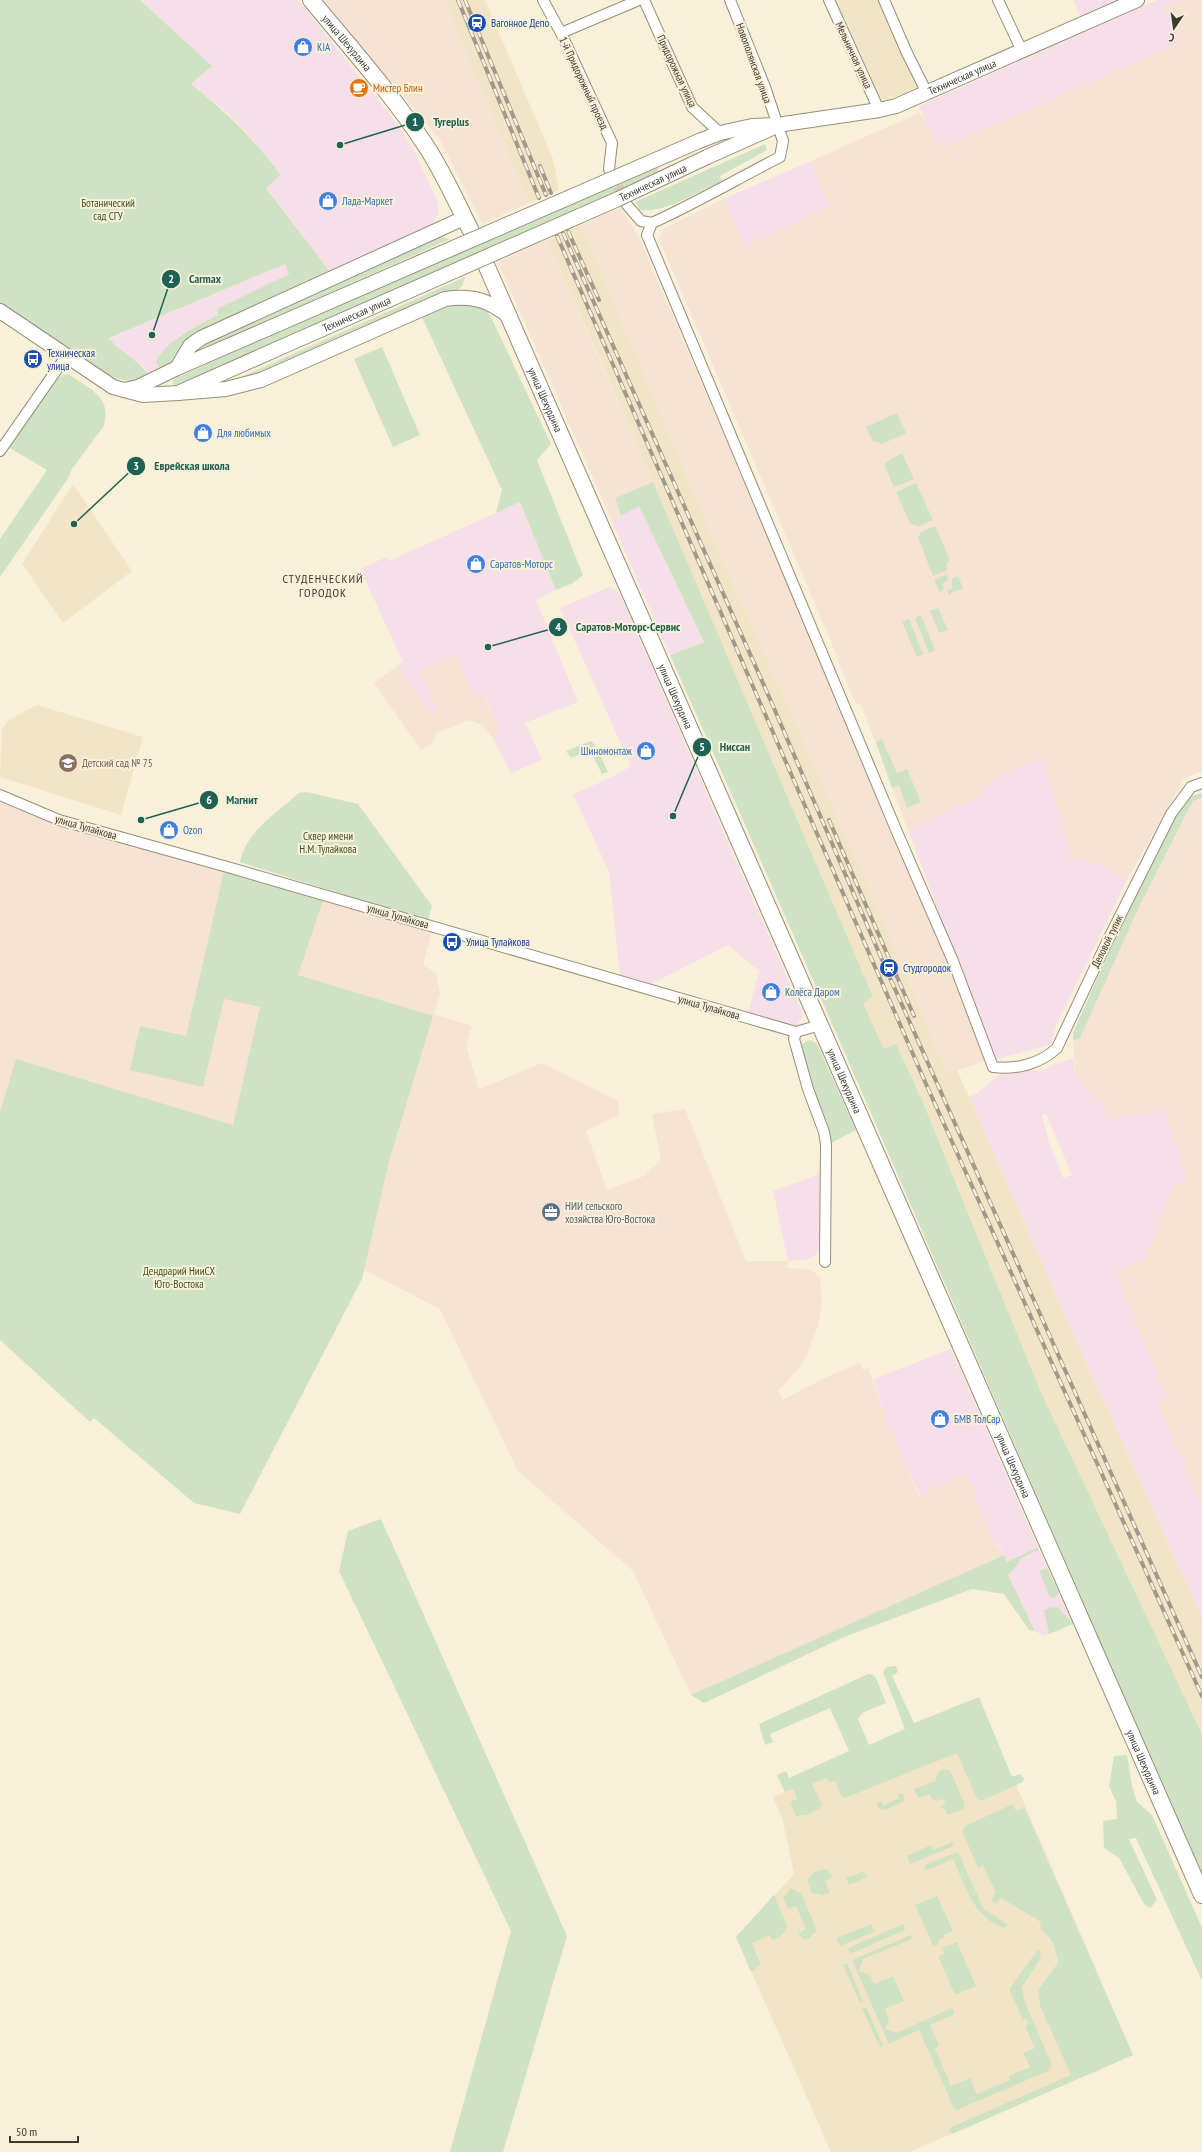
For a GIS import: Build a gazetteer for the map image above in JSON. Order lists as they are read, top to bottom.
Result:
{
  "streets": {
    "main road": ["улица Шехурдина", "Техническая улица"],
    "street": [
      "Мельничная улица",
      "Новополянская улица",
      "Придорожная улица",
      "1-й Придорожный проезд",
      "улица Тулайкова",
      "Деловой тупик"
    ]
  },
  "crossings": [
    ["Мельничная улица", "Техническая улица"],
    ["Новополянская улица", "Техническая улица"],
    ["Новополянская улица", "Деловой тупик"],
    ["Придорожная улица", "Техническая улица"]
  ],
  "districts": ["СТУДЕНЧЕСКИЙ ГОРОДОК"],
  "parks": ["Ботанический сад СГУ", "Сквер имени Н.М. Тулайкова", "Дендрарий НииСХ Юго-Востока"],
  "places": {
    "station": ["Вагонное Депо", "Студгородок"],
    "shop": [
      "KIA",
      "Лада-Маркет",
      "Для любимых",
      "Саратов-Моторс",
      "Шиномонтаж",
      "Ozon",
      "Колёса Даром",
      "БМВ ТолСар"
    ],
    "cafe": ["Мистер Блин"],
    "other": [
      "Tyreplus",
      "Carmax",
      "Еврейская школа",
      "Саратов-Моторс-Сервис",
      "Ниссан",
      "Магнит"
    ],
    "bus stop": ["Техническая улица", "Улица Тулайкова"],
    "school or university": ["Детский сад № 75"],
    "office": ["НИИ сельского хозяйства Юго-Востока"]
  },
  "scale_bar": "50 m",
  "north": "bottom"
}
